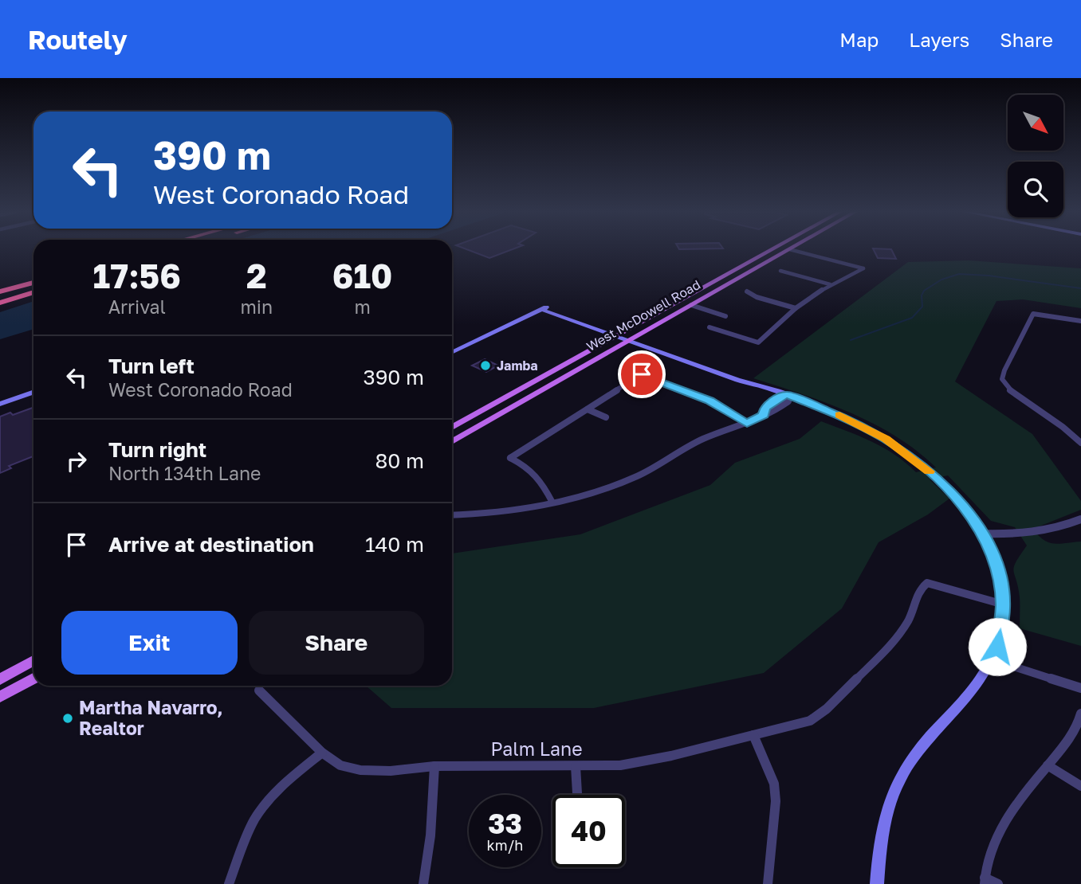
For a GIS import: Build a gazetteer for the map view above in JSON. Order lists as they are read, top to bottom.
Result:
{
  "streets": {
    "main road": ["West McDowell Road"],
    "street": ["Palm Lane"]
  },
  "places": ["Jamba", "Martha Navarro, Realtor"],
  "north": "bottom right",
  "page": {
    "header": "Routely",
    "nav": ["Map", "Layers", "Share"],
    "turn": ["390 m", "West Coronado Road"],
    "eta": [
      "17:56",
      "Arrival",
      "2",
      "min",
      "610",
      "m"
    ],
    "list": [
      {
        "name": "Turn left",
        "note": "West Coronado Road",
        "value": "390 m"
      },
      {
        "name": "Turn right",
        "note": "North 134th Lane",
        "value": "80 m"
      },
      {
        "name": "Arrive at destination",
        "value": "140 m"
      }
    ],
    "buttons": ["Exit", "Share"],
    "speed": "33 km/h",
    "limit": "40"
  }
}
